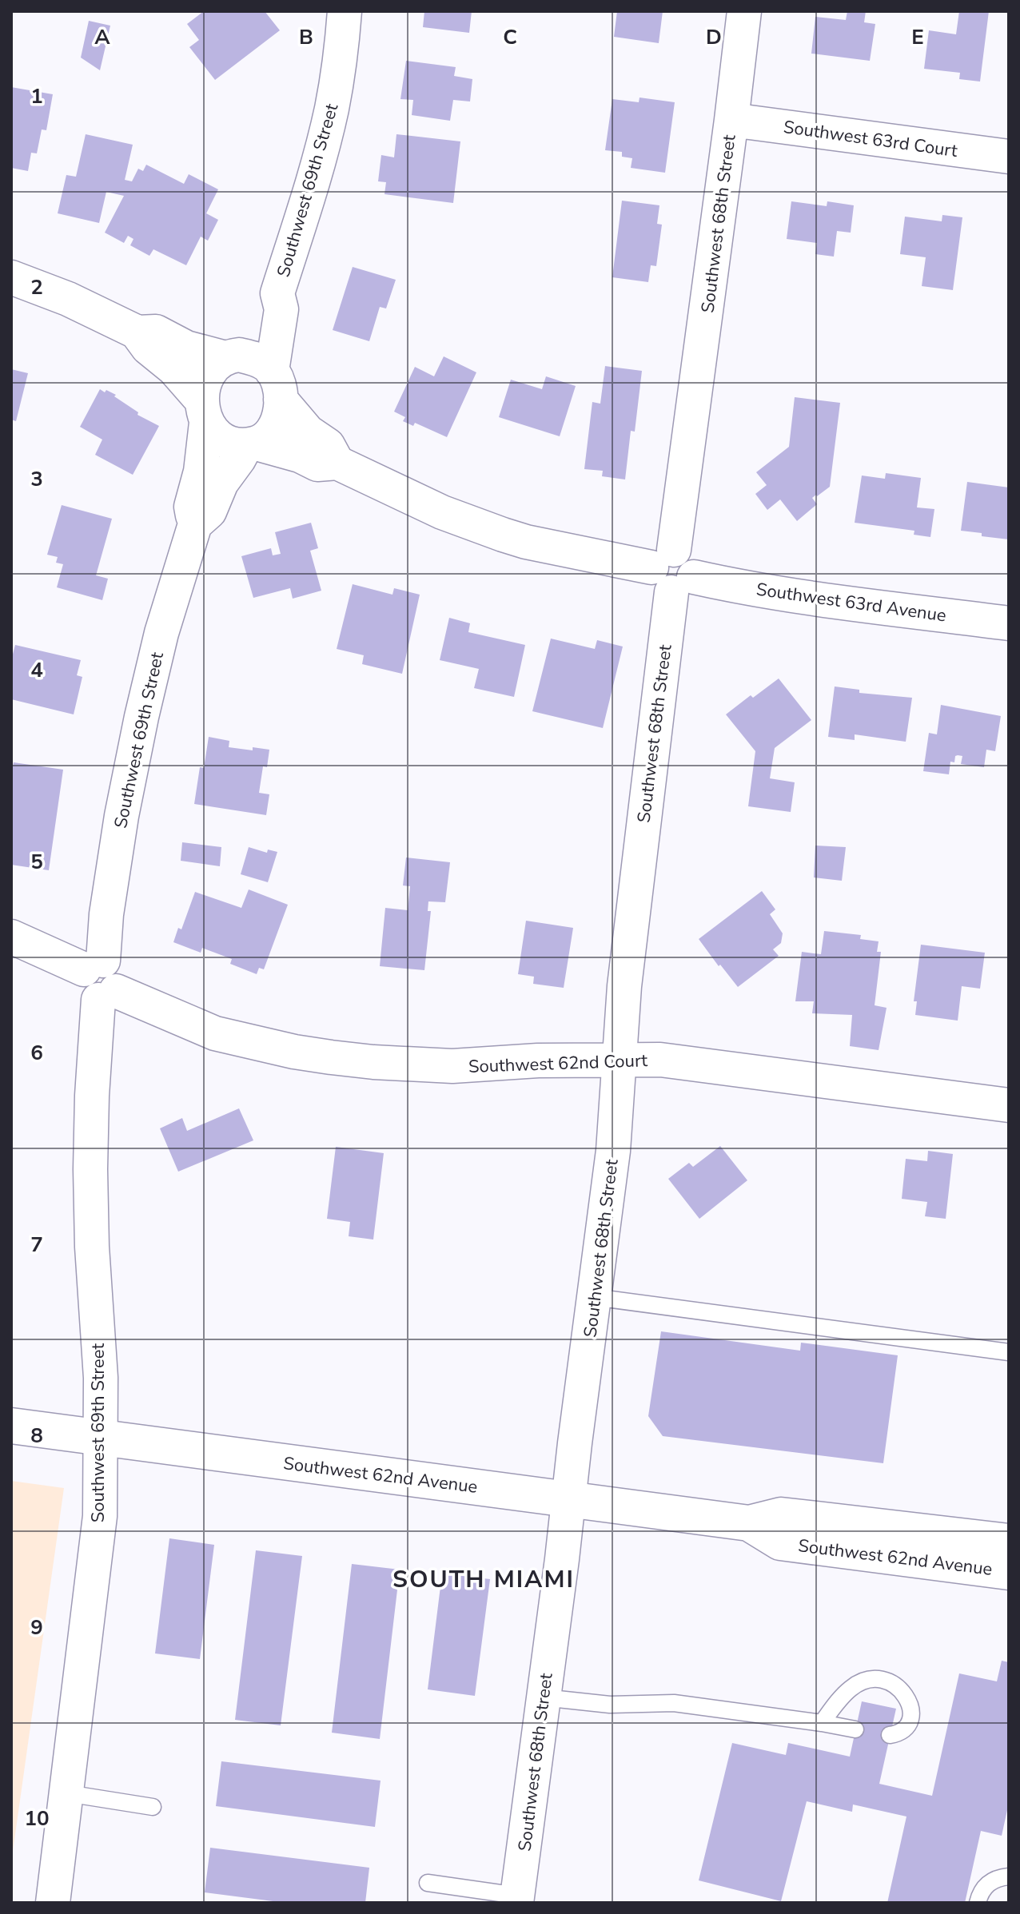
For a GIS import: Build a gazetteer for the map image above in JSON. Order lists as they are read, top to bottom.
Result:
{
  "streets": {
    "street": [
      "Southwest 63rd Court",
      "Southwest 69th Street",
      "Southwest 68th Street",
      "Southwest 63rd Avenue",
      "Southwest 62nd Court",
      "Southwest 62nd Avenue"
    ]
  },
  "crossings": [
    ["Southwest 63rd Court", "Southwest 68th Street"],
    ["Southwest 69th Street", "Southwest 63rd Avenue"],
    ["Southwest 69th Street", "Southwest 62nd Court"],
    ["Southwest 69th Street", "Southwest 62nd Avenue"],
    ["Southwest 68th Street", "Southwest 63rd Avenue"],
    ["Southwest 68th Street", "Southwest 62nd Court"],
    ["Southwest 68th Street", "Southwest 62nd Avenue"]
  ],
  "districts": ["SOUTH MIAMI"],
  "grid": {
    "columns": [
      "A",
      "B",
      "C",
      "D",
      "E"
    ],
    "rows": [
      "1",
      "2",
      "3",
      "4",
      "5",
      "6",
      "7",
      "8",
      "9",
      "10"
    ]
  }
}
